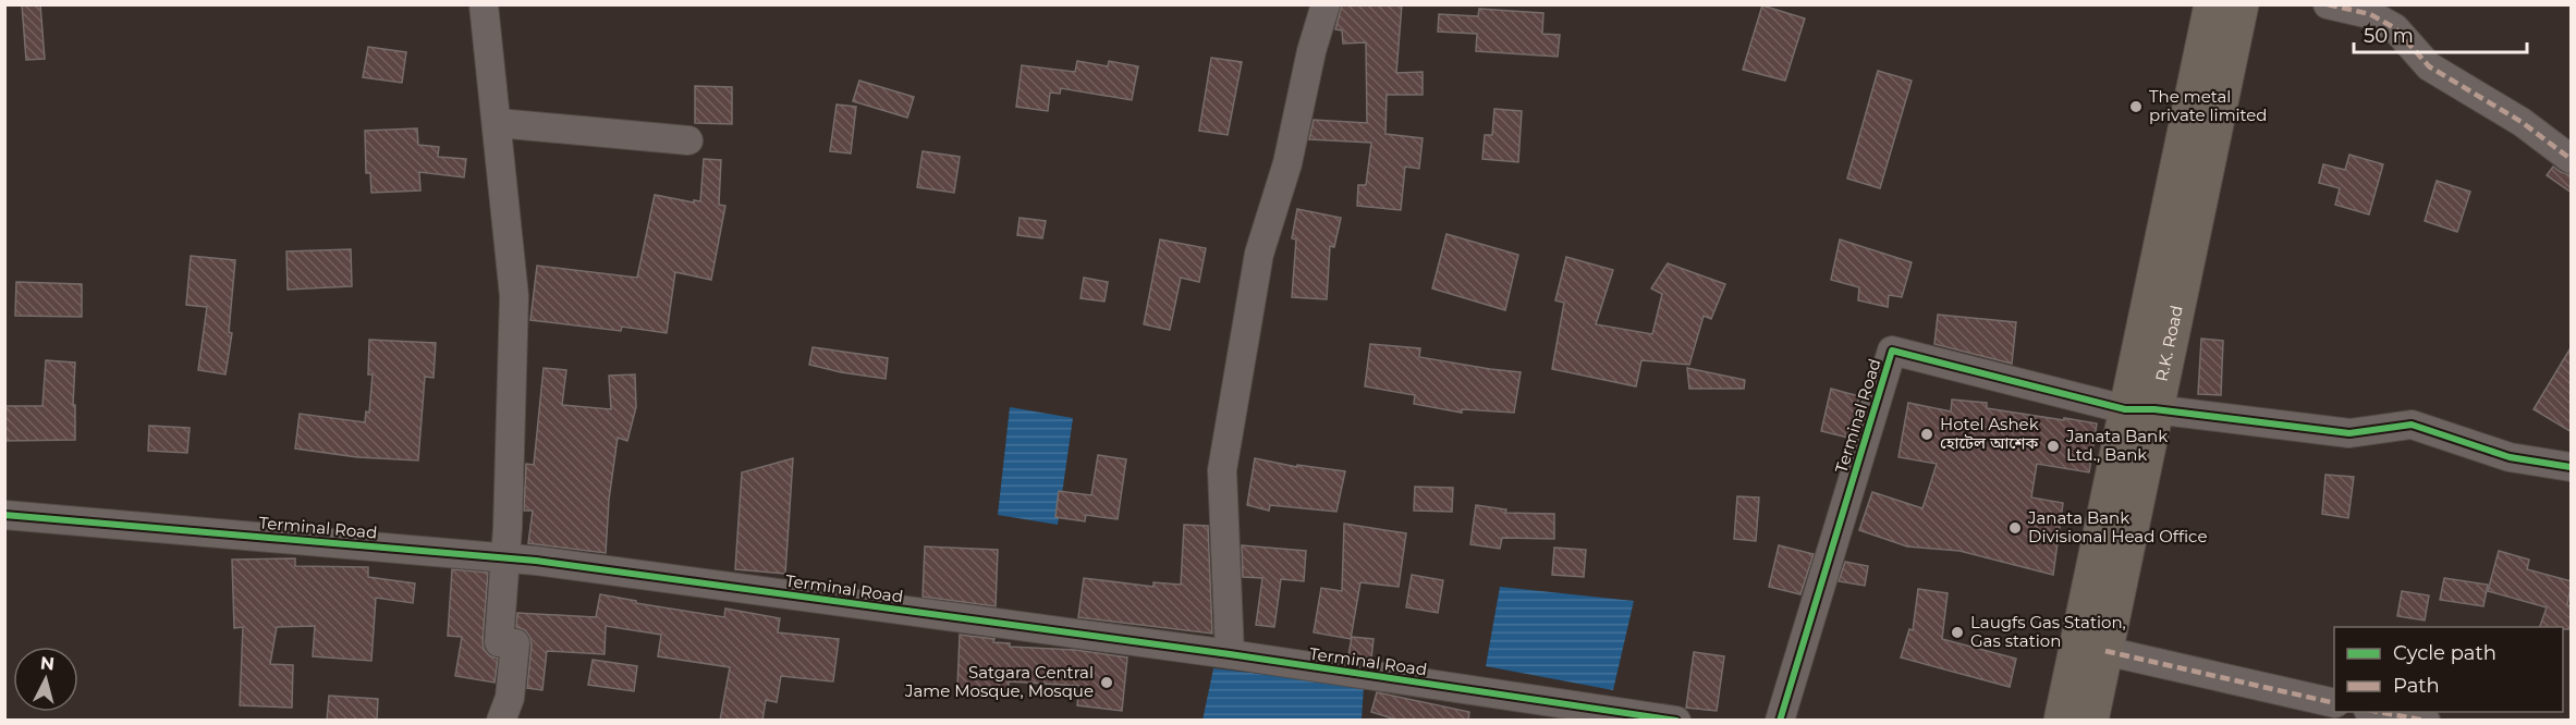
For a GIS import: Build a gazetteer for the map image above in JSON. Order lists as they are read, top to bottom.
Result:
{
  "streets": {
    "highway": ["R.K. Road"],
    "street": ["Terminal Road"]
  },
  "crossings": [
    ["R.K. Road", "Terminal Road"]
  ],
  "places": [
    "The metal private limited",
    "Hotel Ashek হোটেল আশেক",
    "Janata Bank Ltd., Bank",
    "Janata Bank Divisional Head Office",
    "Laugfs Gas Station, Gas station",
    "Satgara Central Jame Mosque, Mosque"
  ],
  "legend": ["Cycle path", "Path"],
  "scale_bar": "50 m",
  "north": "top"
}
